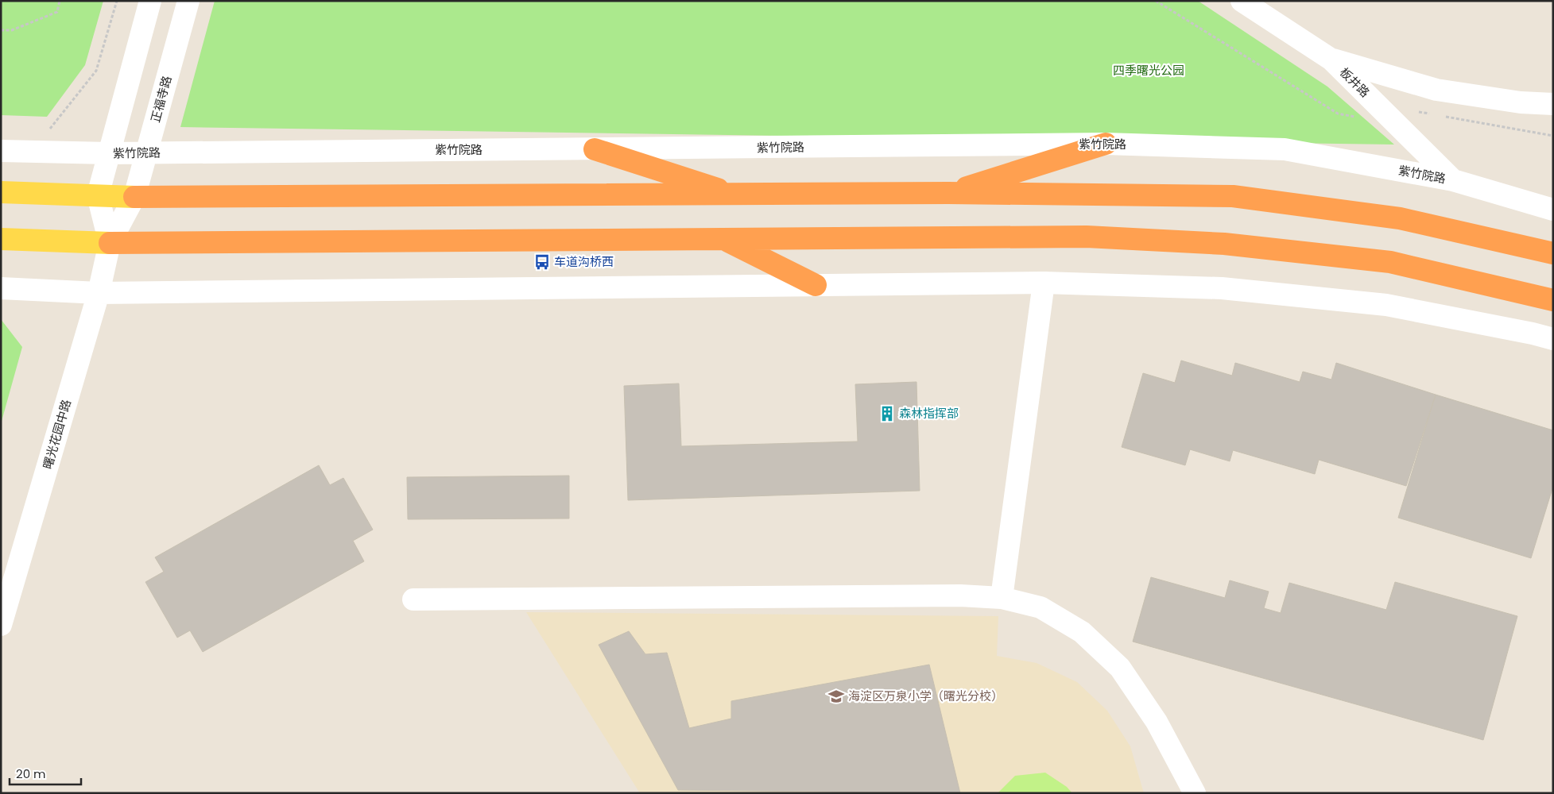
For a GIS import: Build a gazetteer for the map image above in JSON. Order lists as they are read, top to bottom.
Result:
{
  "streets": {
    "street": [
      "板井路",
      "正福寺路",
      "紫竹院路",
      "曙光花园中路"
    ]
  },
  "crossings": [
    ["板井路", "紫竹院路"],
    ["正福寺路", "紫竹院路"],
    ["正福寺路", "曙光花园中路"]
  ],
  "parks": ["四季曙光公园"],
  "places": {
    "bus stop": ["车道沟桥西"],
    "building": ["森林指挥部"],
    "school or university": ["海淀区万泉小学（曙光分校）"]
  },
  "scale_bar": "20 m"
}
